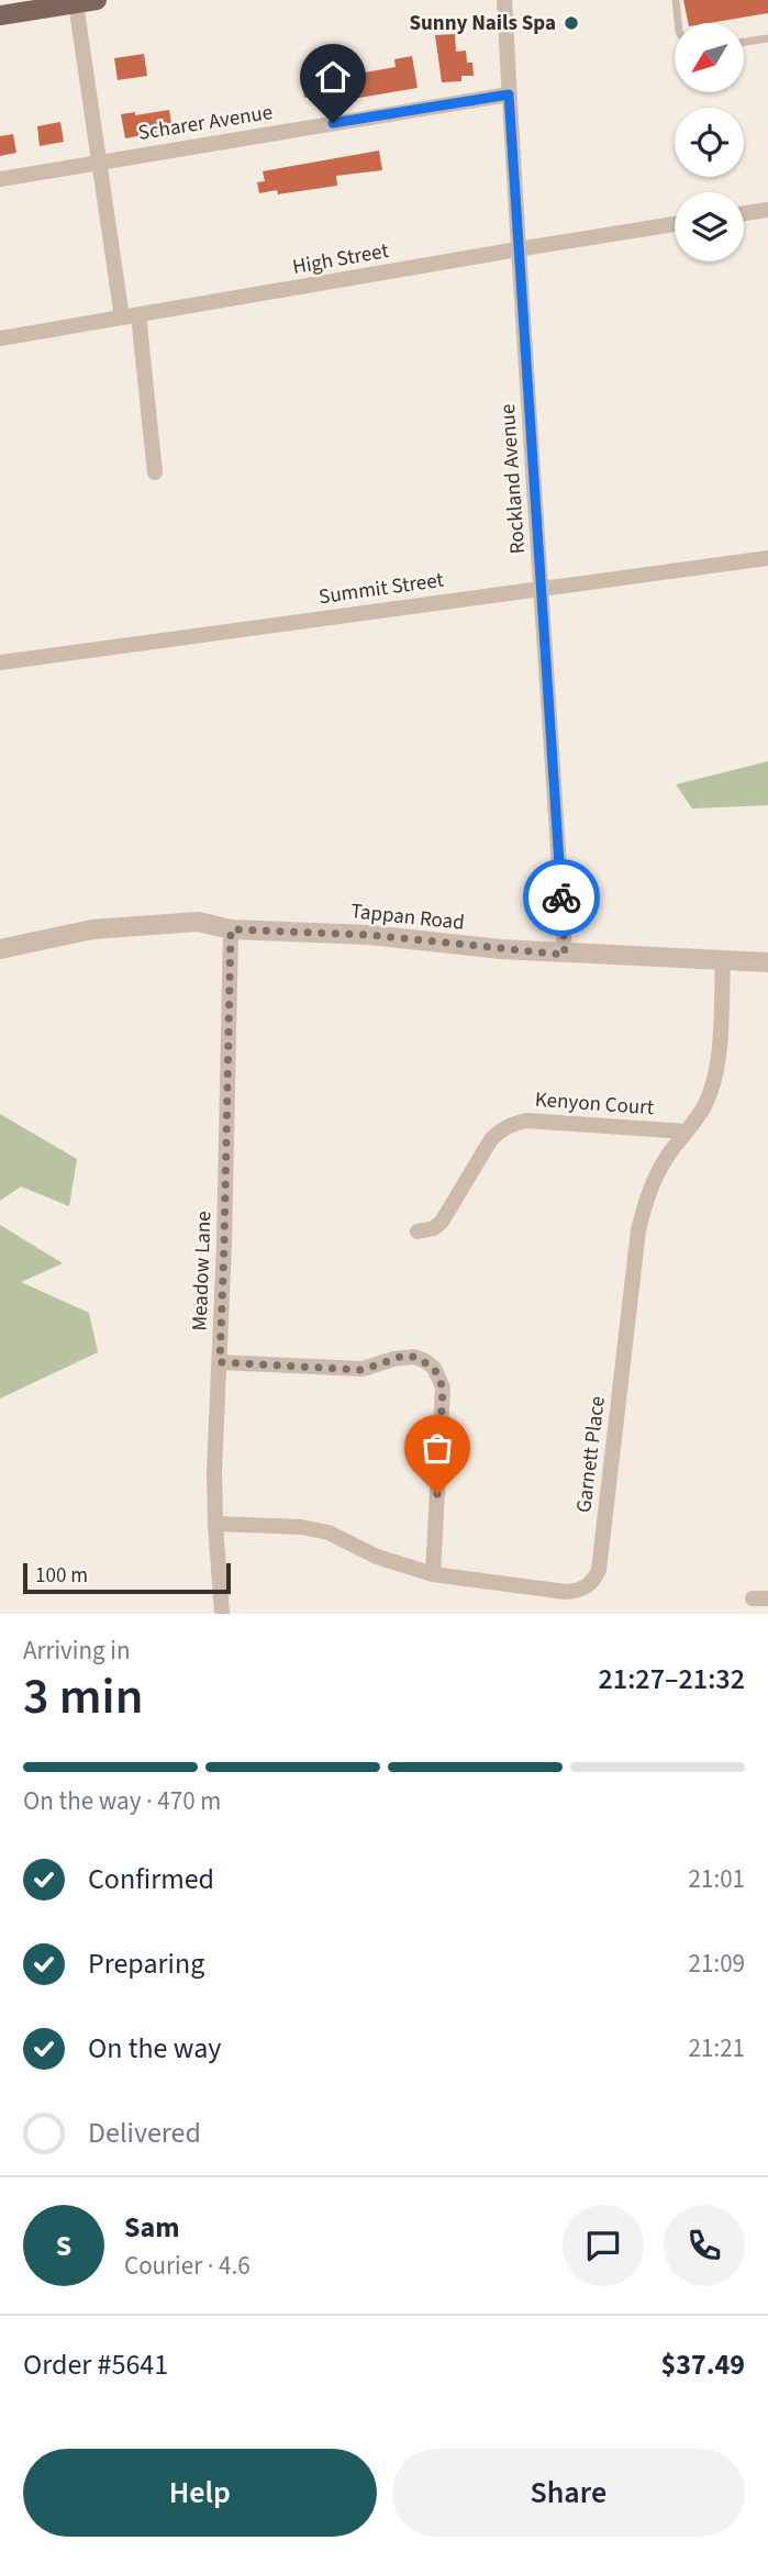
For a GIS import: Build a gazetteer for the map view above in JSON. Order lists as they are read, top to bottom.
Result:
{
  "streets": {
    "street": [
      "Scharer Avenue",
      "High Street",
      "Rockland Avenue",
      "Summit Street",
      "Tappan Road",
      "Kenyon Court",
      "Meadow Lane",
      "Garnett Place"
    ]
  },
  "crossings": [
    ["Scharer Avenue", "Rockland Avenue"],
    ["High Street", "Rockland Avenue"],
    ["Rockland Avenue", "Summit Street"],
    ["Rockland Avenue", "Tappan Road"],
    ["Tappan Road", "Meadow Lane"],
    ["Tappan Road", "Garnett Place"],
    ["Kenyon Court", "Garnett Place"],
    ["Meadow Lane", "Garnett Place"]
  ],
  "places": ["Sunny Nails Spa"],
  "scale_bar": "100 m",
  "north": "bottom left",
  "page": {
    "scale": "100 m",
    "heading": ["3 min", "Arriving in", "21:27–21:32"],
    "panel": [
      "Sam",
      "Courier · 4.6",
      "Order #5641",
      "$37.49"
    ],
    "bar": "On the way · 470 m",
    "list": [
      ["Confirmed", "21:01"],
      ["Preparing", "21:09"],
      ["On the way", "21:21"],
      "Delivered"
    ],
    "round": "S",
    "buttons": ["Help", "Share"]
  }
}
